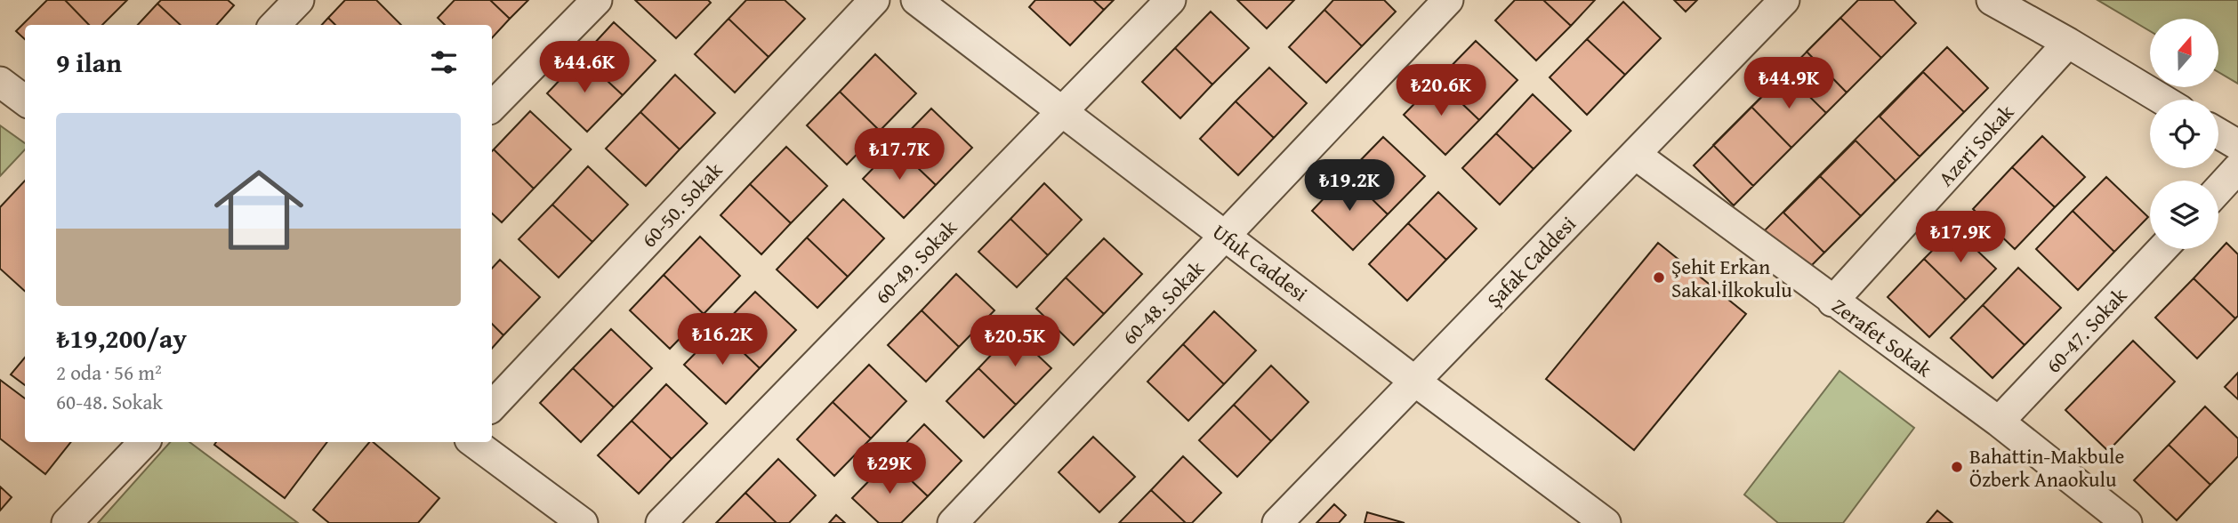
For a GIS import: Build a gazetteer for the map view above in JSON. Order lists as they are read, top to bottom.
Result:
{
  "streets": {
    "street": [
      "Azeri Sokak",
      "60-50. Sokak",
      "60-49. Sokak",
      "Şafak Caddesi",
      "Ufuk Caddesi",
      "60-48. Sokak",
      "60-47. Sokak",
      "Zerafet Sokak"
    ]
  },
  "crossings": [
    ["Azeri Sokak", "Zerafet Sokak"],
    ["60-49. Sokak", "Ufuk Caddesi"],
    ["Şafak Caddesi", "Ufuk Caddesi"],
    ["Şafak Caddesi", "Zerafet Sokak"],
    ["Ufuk Caddesi", "60-48. Sokak"],
    ["60-47. Sokak", "Zerafet Sokak"]
  ],
  "places": ["Şehit Erkan Sakal İlkokulu", "Bahattin-Makbule Özberk Anaokulu"],
  "north": "top",
  "page": {
    "heading": "9 ilan",
    "price": [
      "₺44.6K",
      "₺44.9K",
      "₺20.6K",
      "₺17.7K",
      "₺19.2K",
      "₺17.9K",
      "₺16.2K",
      "₺20.5K",
      "₺29K"
    ],
    "list": [
      {
        "name": "₺19,200/ay",
        "note": "2 oda · 56 m² · 60-48. Sokak"
      }
    ]
  }
}
